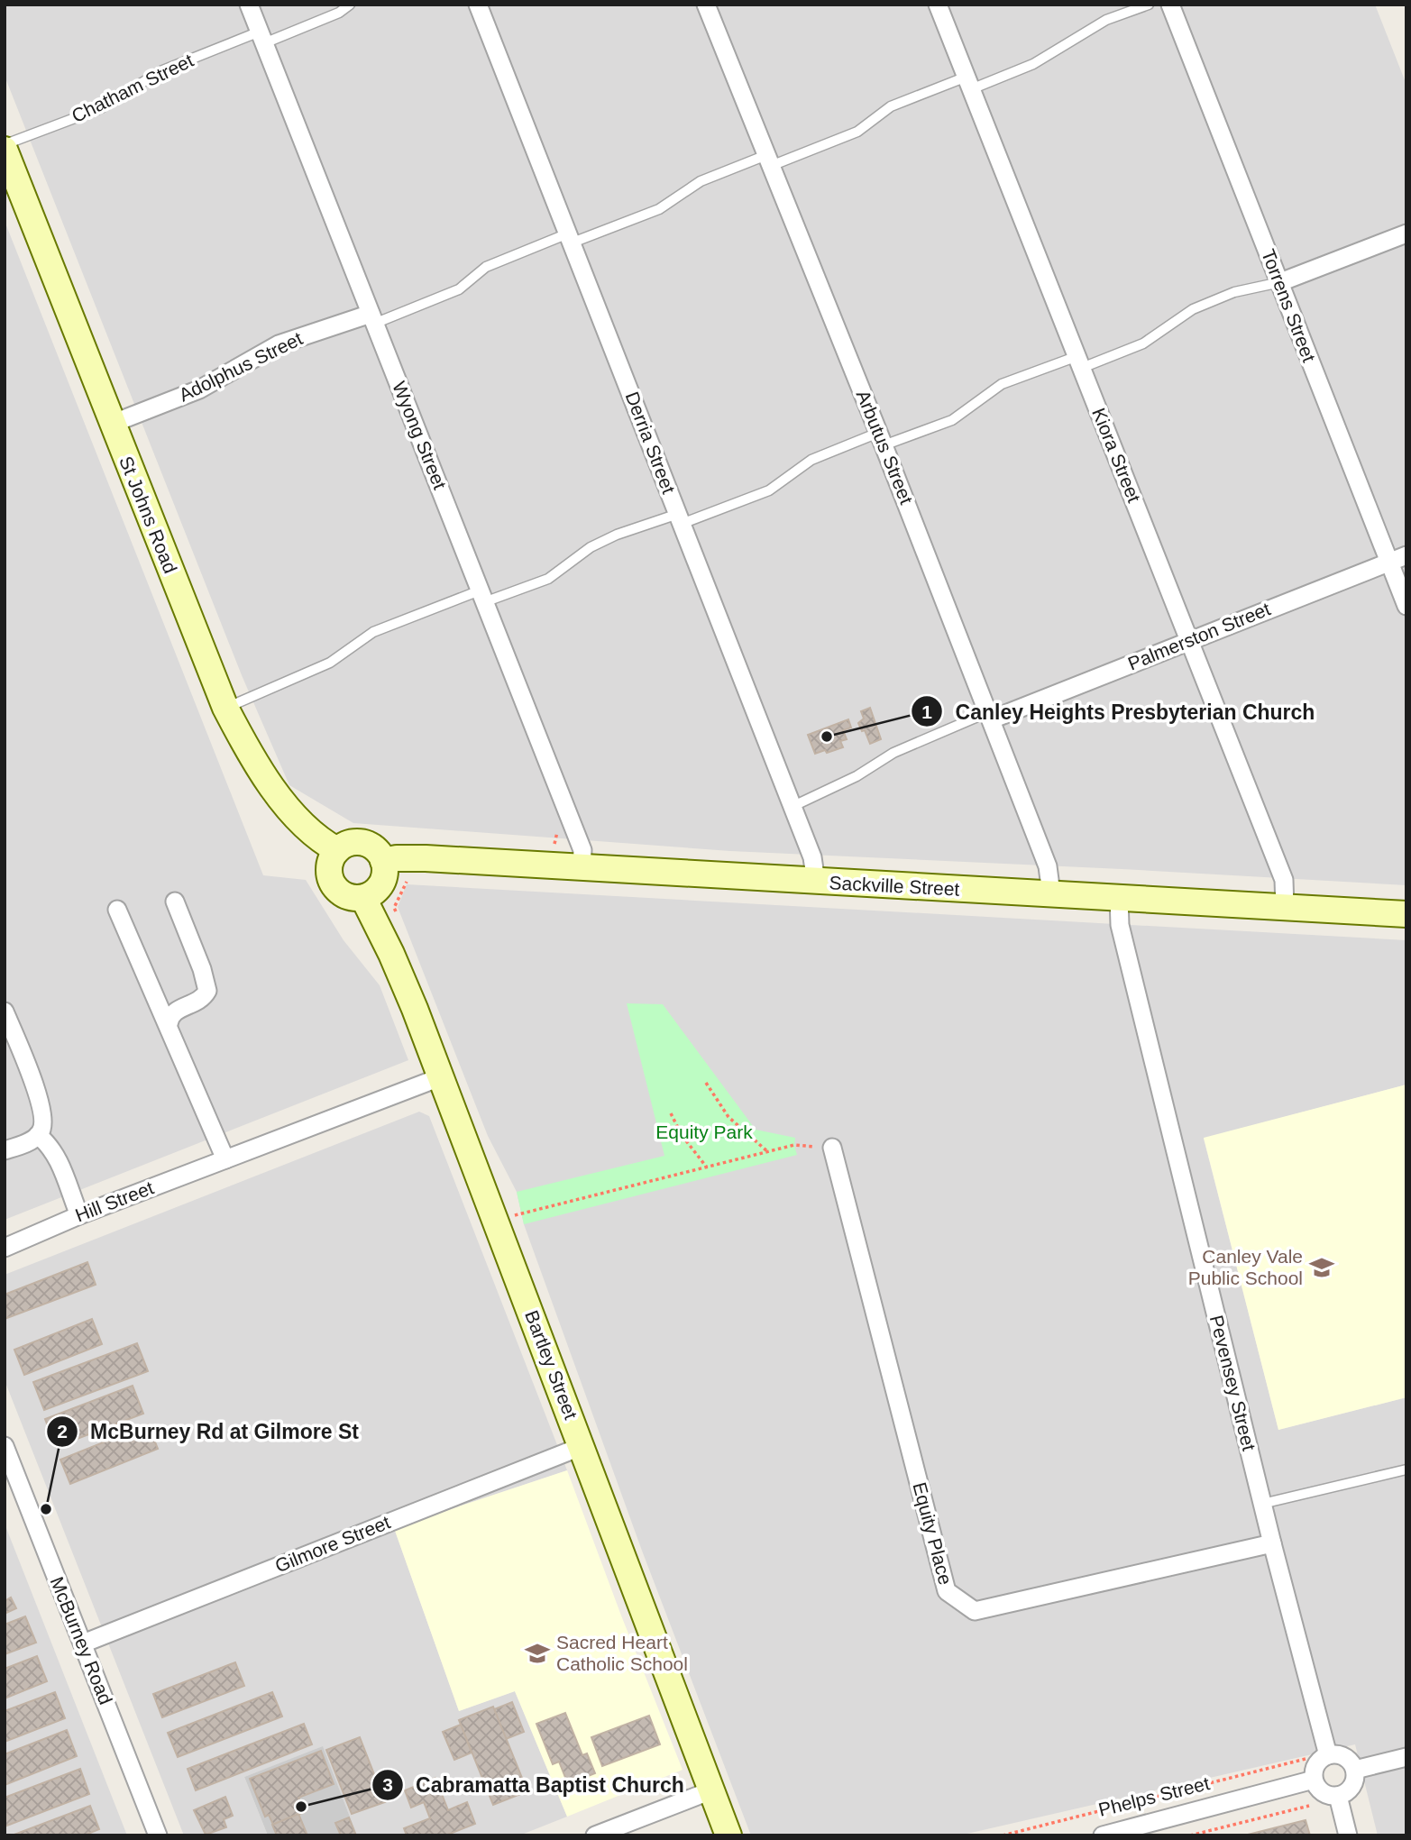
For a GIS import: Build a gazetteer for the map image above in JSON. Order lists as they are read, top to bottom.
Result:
{
  "streets": {
    "main road": ["St Johns Road", "Sackville Street", "Bartley Street"],
    "street": [
      "Torrens Street",
      "Adolphus Street",
      "Wyong Street",
      "Derria Street",
      "Arbutus Street",
      "Kiora Street",
      "Palmerston Street",
      "Hill Street",
      "Pevensey Street",
      "Equity Place",
      "Gilmore Street",
      "McBurney Road",
      "Phelps Street"
    ],
    "lane": ["Chatham Street"]
  },
  "crossings": [
    ["Chatham Street", "Wyong Street"],
    ["Torrens Street", "Palmerston Street"],
    ["Adolphus Street", "Wyong Street"],
    ["Adolphus Street", "Derria Street"],
    ["Adolphus Street", "Arbutus Street"],
    ["Adolphus Street", "Kiora Street"],
    ["Adolphus Street", "St Johns Road"],
    ["Wyong Street", "Sackville Street"],
    ["Derria Street", "Palmerston Street"],
    ["Derria Street", "Sackville Street"],
    ["Arbutus Street", "Palmerston Street"],
    ["Arbutus Street", "Sackville Street"],
    ["Kiora Street", "Palmerston Street"],
    ["Kiora Street", "Sackville Street"],
    ["St Johns Road", "Sackville Street"],
    ["St Johns Road", "Bartley Street"],
    ["Sackville Street", "Bartley Street"],
    ["Sackville Street", "Pevensey Street"],
    ["Hill Street", "Bartley Street"],
    ["Bartley Street", "Gilmore Street"],
    ["Pevensey Street", "Equity Place"],
    ["Pevensey Street", "Phelps Street"],
    ["Gilmore Street", "McBurney Road"]
  ],
  "parks": ["Equity Park"],
  "places": {
    "other": ["Canley Heights Presbyterian Church", "McBurney Rd at Gilmore St", "Cabramatta Baptist Church"],
    "school or university": ["Canley Vale Public School", "Sacred Heart Catholic School"]
  }
}
